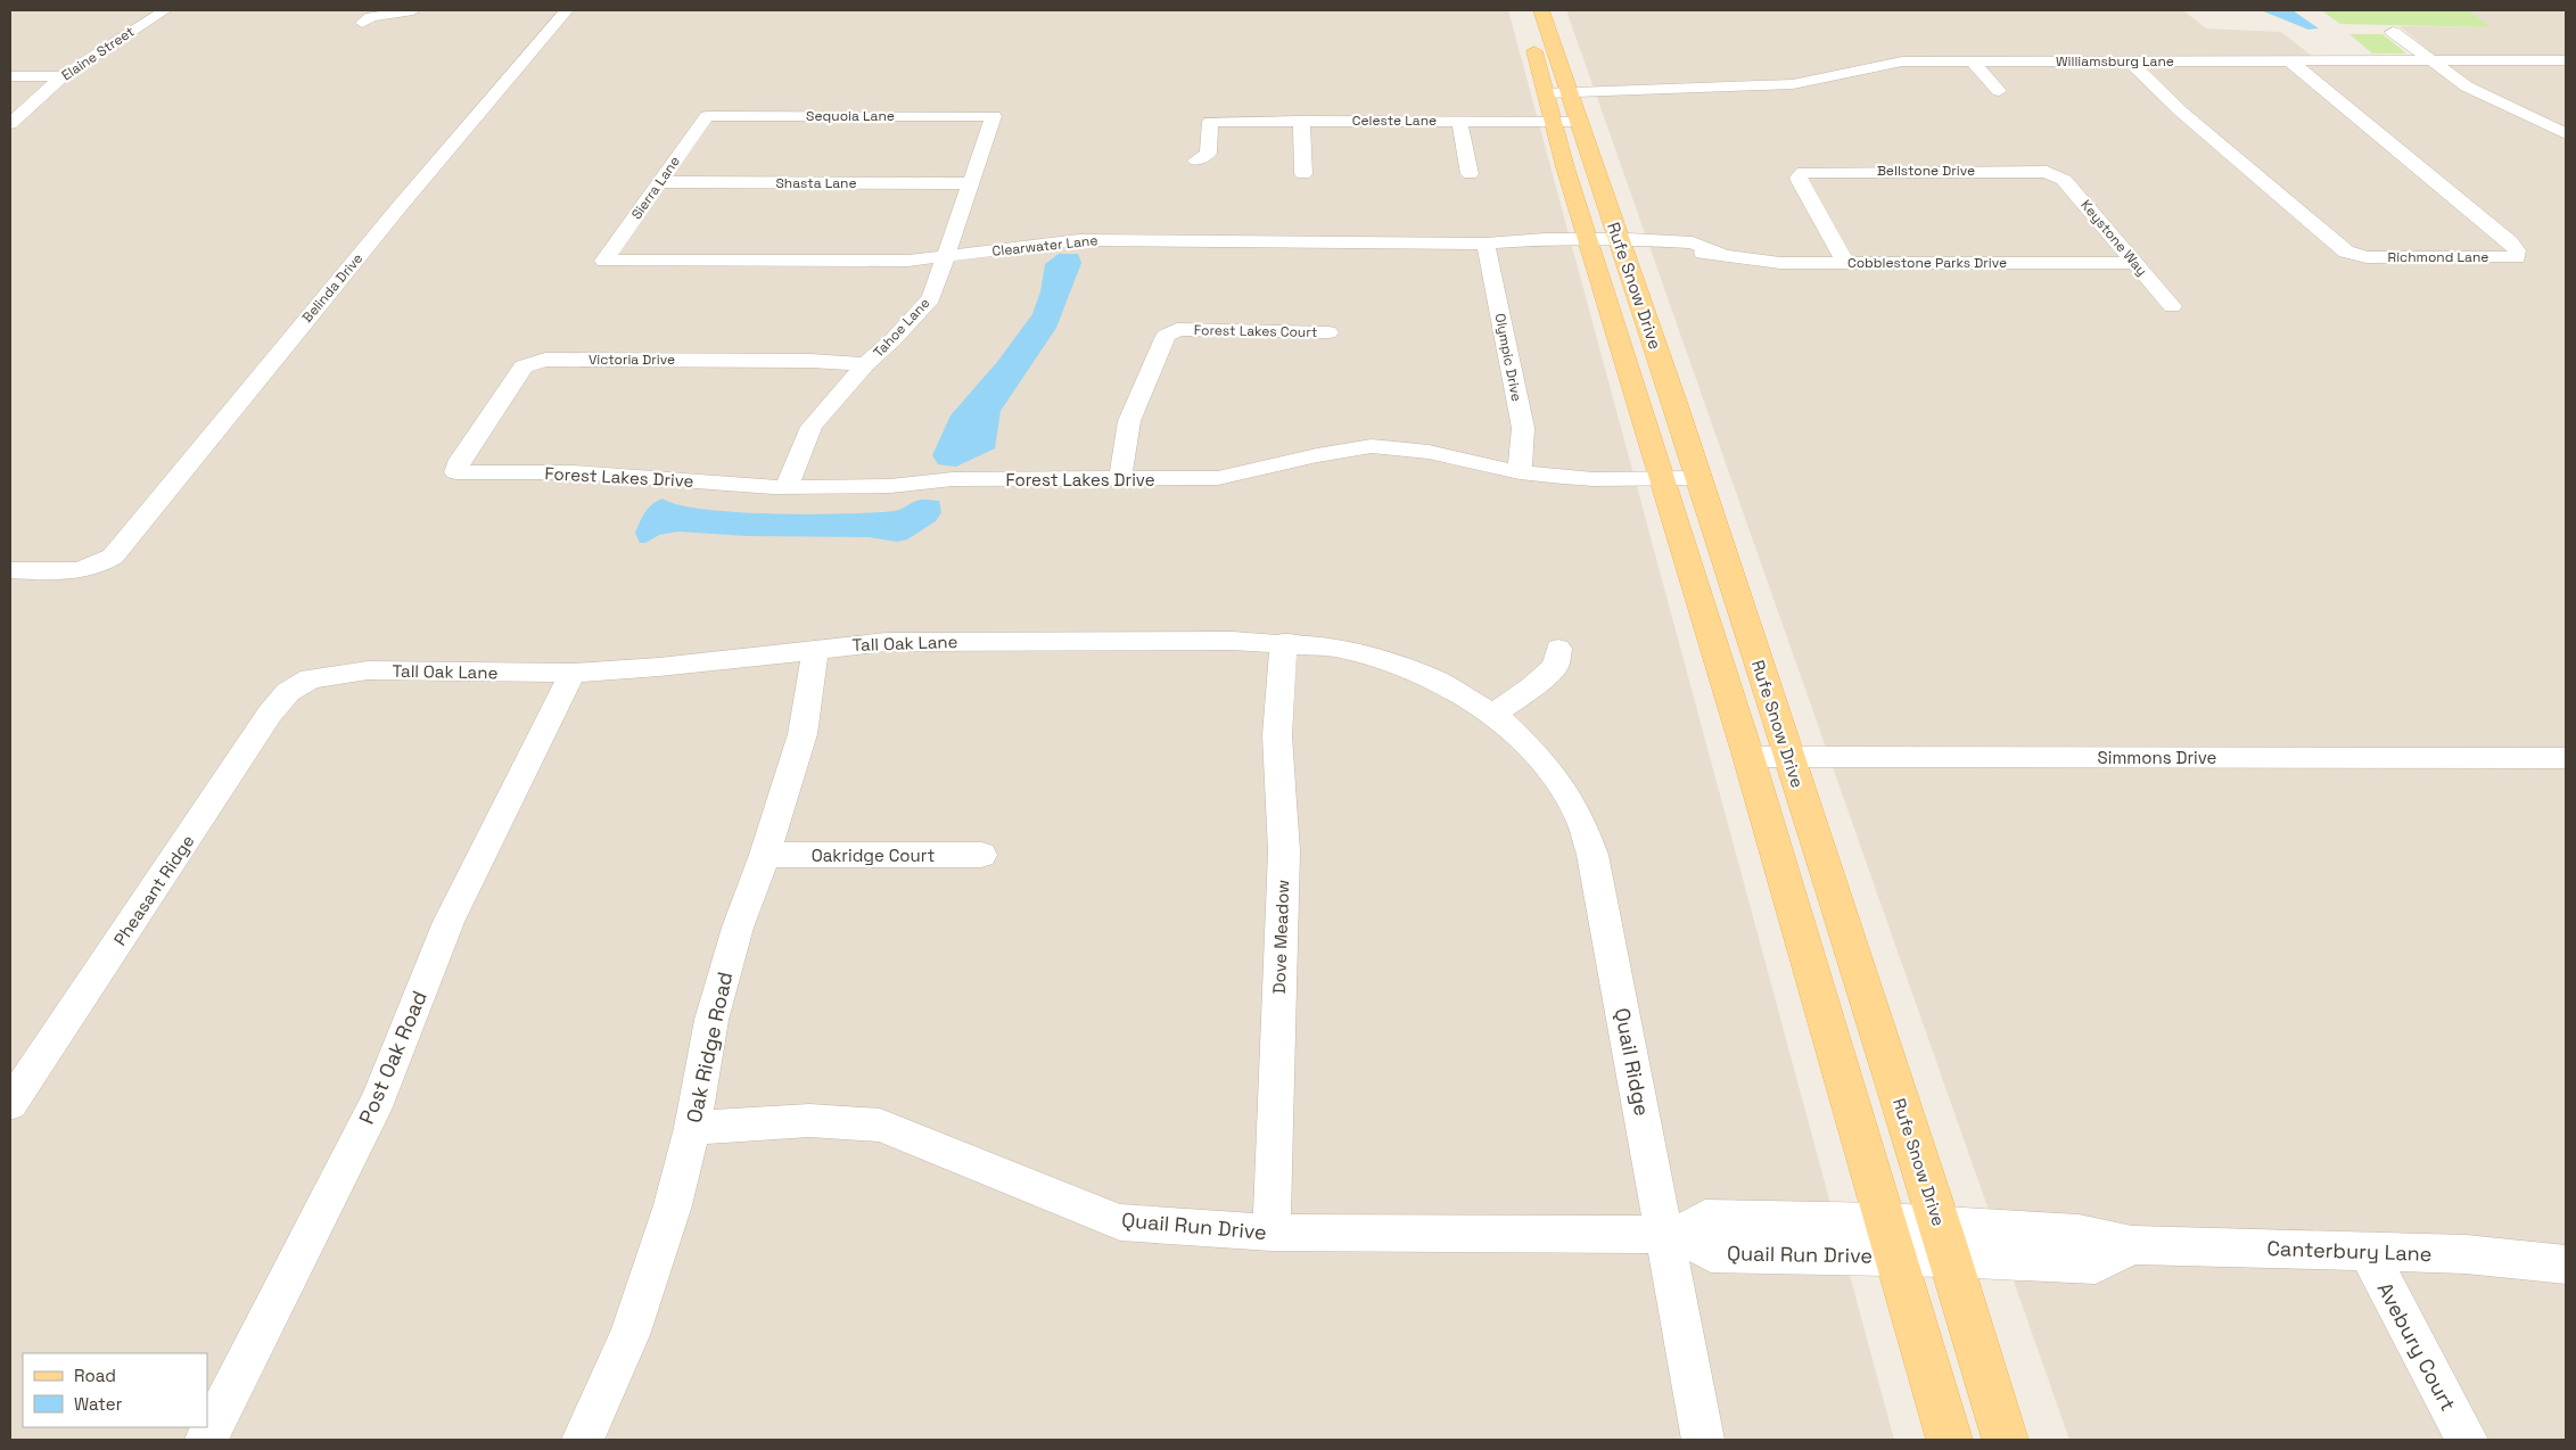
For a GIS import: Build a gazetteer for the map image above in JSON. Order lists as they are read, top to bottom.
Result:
{
  "streets": {
    "main road": ["Rufe Snow Drive"],
    "street": [
      "Elaine Street",
      "Williamsburg Lane",
      "Sequoia Lane",
      "Celeste Lane",
      "Bellstone Drive",
      "Shasta Lane",
      "Sierra Lane",
      "Keystone Way",
      "Clearwater Lane",
      "Richmond Lane",
      "Cobblestone Parks Drive",
      "Belinda Drive",
      "Tahoe Lane",
      "Forest Lakes Court",
      "Olympic Drive",
      "Victoria Drive",
      "Forest Lakes Drive",
      "Tall Oak Lane",
      "Simmons Drive",
      "Oakridge Court",
      "Pheasant Ridge",
      "Dove Meadow",
      "Oak Ridge Road",
      "Post Oak Road",
      "Quail Ridge",
      "Quail Run Drive",
      "Canterbury Lane",
      "Avebury Court"
    ]
  },
  "crossings": [
    ["Williamsburg Lane", "Richmond Lane"],
    ["Williamsburg Lane", "Rufe Snow Drive"],
    ["Sequoia Lane", "Sierra Lane"],
    ["Sequoia Lane", "Tahoe Lane"],
    ["Celeste Lane", "Rufe Snow Drive"],
    ["Bellstone Drive", "Keystone Way"],
    ["Bellstone Drive", "Cobblestone Parks Drive"],
    ["Shasta Lane", "Sierra Lane"],
    ["Shasta Lane", "Tahoe Lane"],
    ["Sierra Lane", "Clearwater Lane"],
    ["Keystone Way", "Cobblestone Parks Drive"],
    ["Clearwater Lane", "Cobblestone Parks Drive"],
    ["Clearwater Lane", "Rufe Snow Drive"],
    ["Clearwater Lane", "Tahoe Lane"],
    ["Clearwater Lane", "Olympic Drive"],
    ["Cobblestone Parks Drive", "Rufe Snow Drive"],
    ["Rufe Snow Drive", "Forest Lakes Drive"],
    ["Rufe Snow Drive", "Simmons Drive"],
    ["Rufe Snow Drive", "Quail Run Drive"],
    ["Rufe Snow Drive", "Canterbury Lane"],
    ["Tahoe Lane", "Victoria Drive"],
    ["Tahoe Lane", "Forest Lakes Drive"],
    ["Forest Lakes Court", "Forest Lakes Drive"],
    ["Olympic Drive", "Forest Lakes Drive"],
    ["Victoria Drive", "Forest Lakes Drive"],
    ["Tall Oak Lane", "Pheasant Ridge"],
    ["Tall Oak Lane", "Dove Meadow"],
    ["Tall Oak Lane", "Oak Ridge Road"],
    ["Tall Oak Lane", "Post Oak Road"],
    ["Tall Oak Lane", "Quail Ridge"],
    ["Oakridge Court", "Oak Ridge Road"],
    ["Dove Meadow", "Quail Run Drive"],
    ["Oak Ridge Road", "Quail Run Drive"],
    ["Quail Ridge", "Quail Run Drive"],
    ["Quail Run Drive", "Canterbury Lane"],
    ["Canterbury Lane", "Avebury Court"]
  ],
  "legend": ["Road", "Water"]
}
